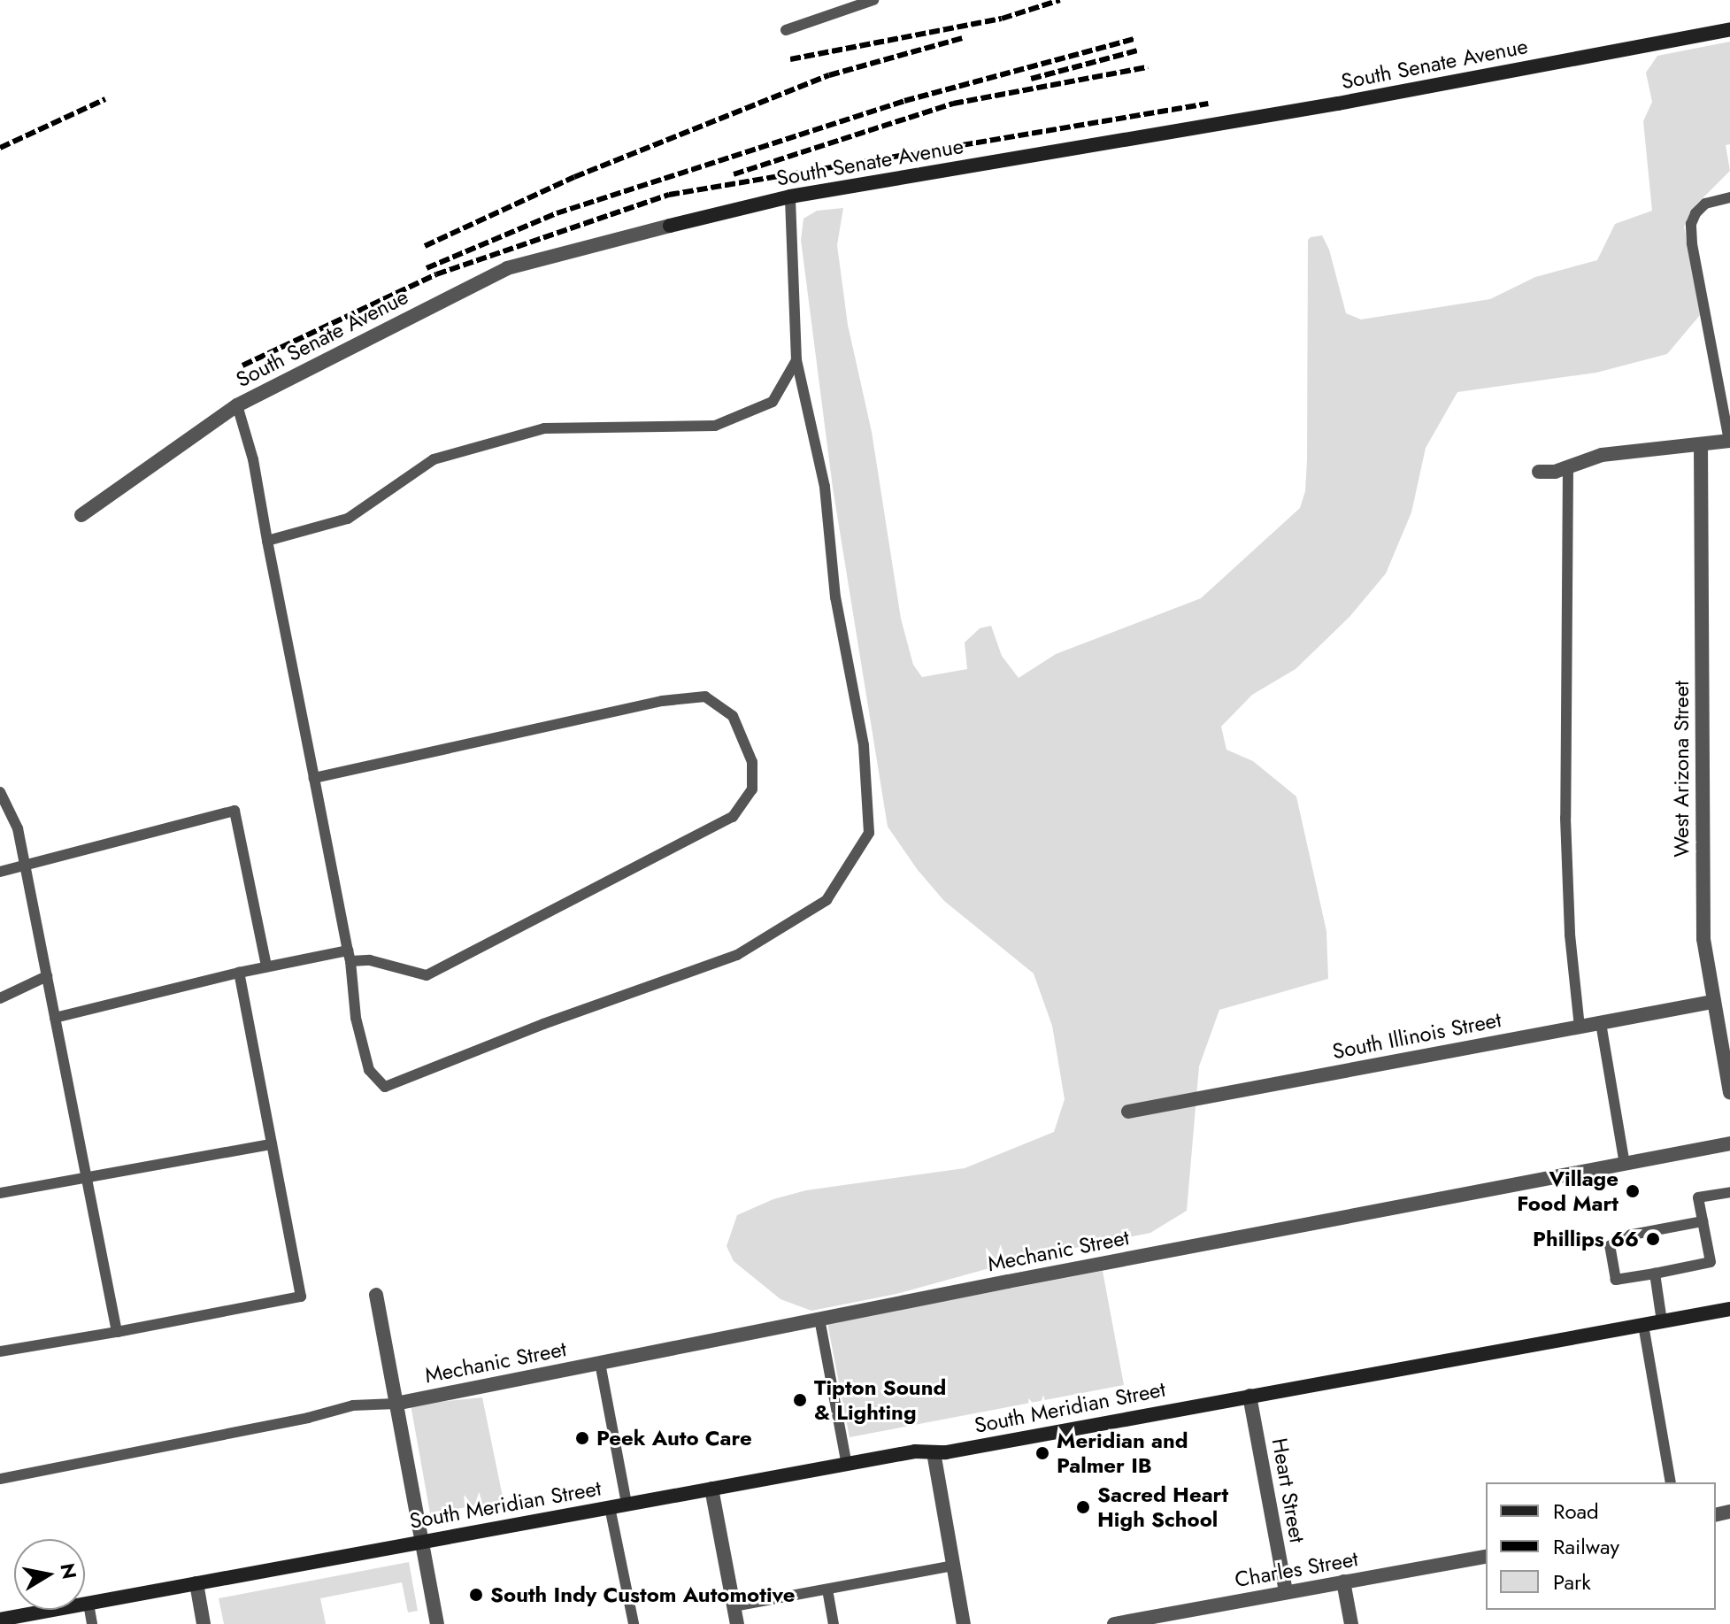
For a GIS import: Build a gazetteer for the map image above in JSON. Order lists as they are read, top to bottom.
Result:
{
  "streets": {
    "main road": ["South Senate Avenue", "South Meridian Street"],
    "street": [
      "West Arizona Street",
      "South Illinois Street",
      "Mechanic Street",
      "Heart Street",
      "Charles Street"
    ]
  },
  "crossings": [
    ["West Arizona Street", "South Illinois Street"],
    ["South Meridian Street", "Heart Street"],
    ["Heart Street", "Charles Street"]
  ],
  "places": [
    "Village Food Mart",
    "Phillips 66",
    "Tipton Sound & Lighting",
    "Peek Auto Care",
    "Meridian and Palmer IB",
    "Sacred Heart High School",
    "South Indy Custom Automotive"
  ],
  "legend": ["Road", "Railway", "Park"],
  "north": "right"
}
